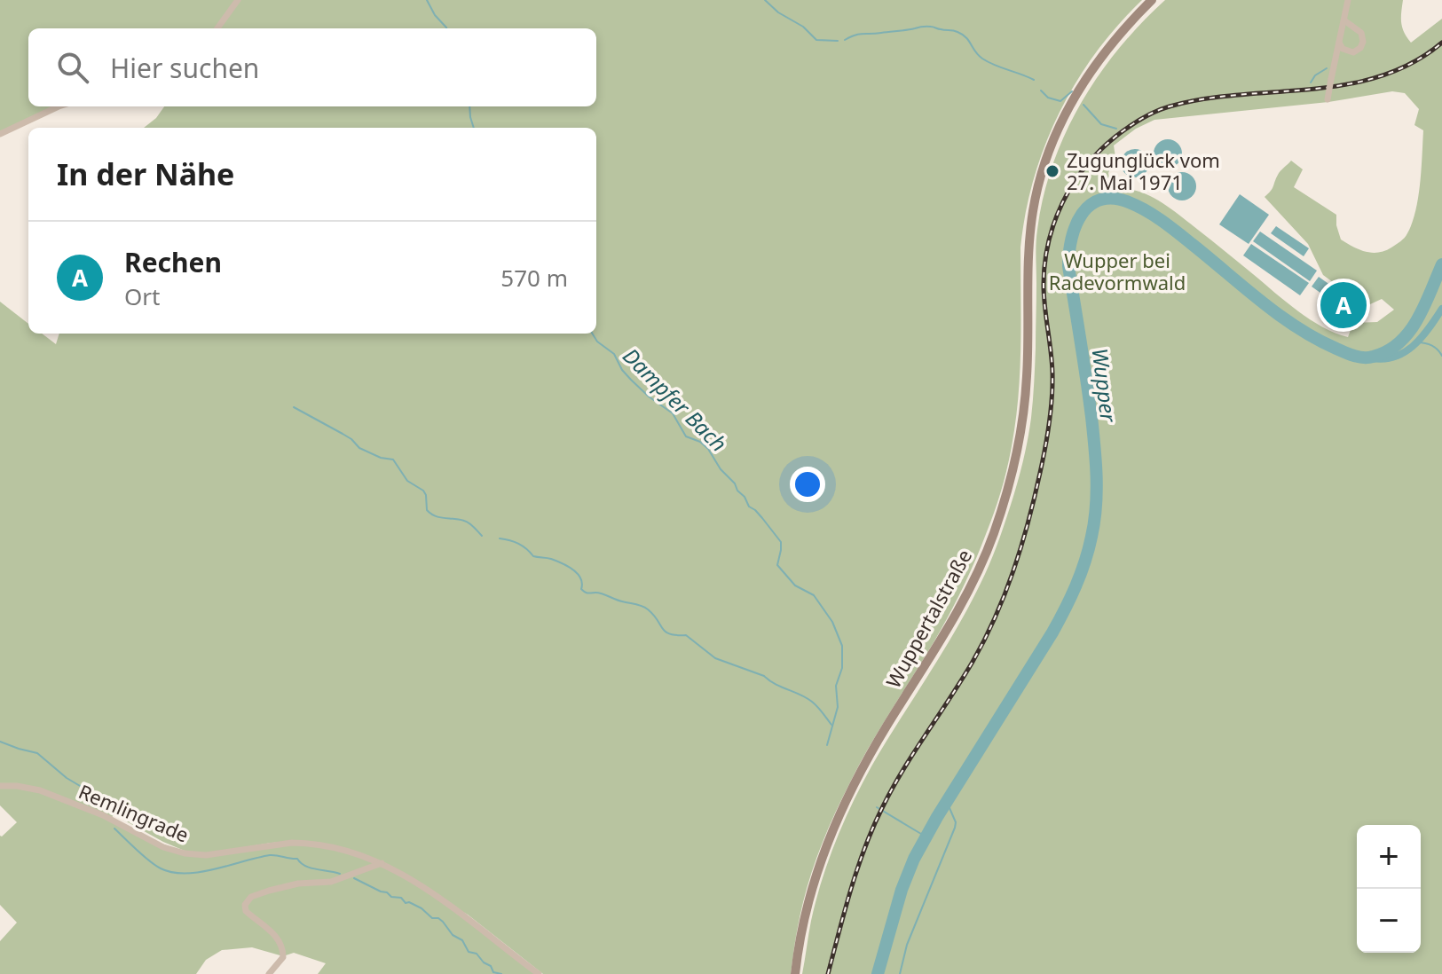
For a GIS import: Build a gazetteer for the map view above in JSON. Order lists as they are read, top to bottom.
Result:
{
  "streets": {
    "main road": ["Wuppertalstraße"],
    "street": ["Remlingrade"]
  },
  "water": ["Wupper", "Dampfer Bach"],
  "parks": ["Wupper bei Radevormwald"],
  "places": ["Zugunglück vom 27. Mai 1971"],
  "page": {
    "search": "Hier suchen",
    "heading": "In der Nähe",
    "list": [
      {
        "mark": "A",
        "name": "Rechen",
        "note": "Ort",
        "value": "570 m"
      }
    ],
    "pins": "A",
    "map_buttons": ["+", "−"]
  }
}
